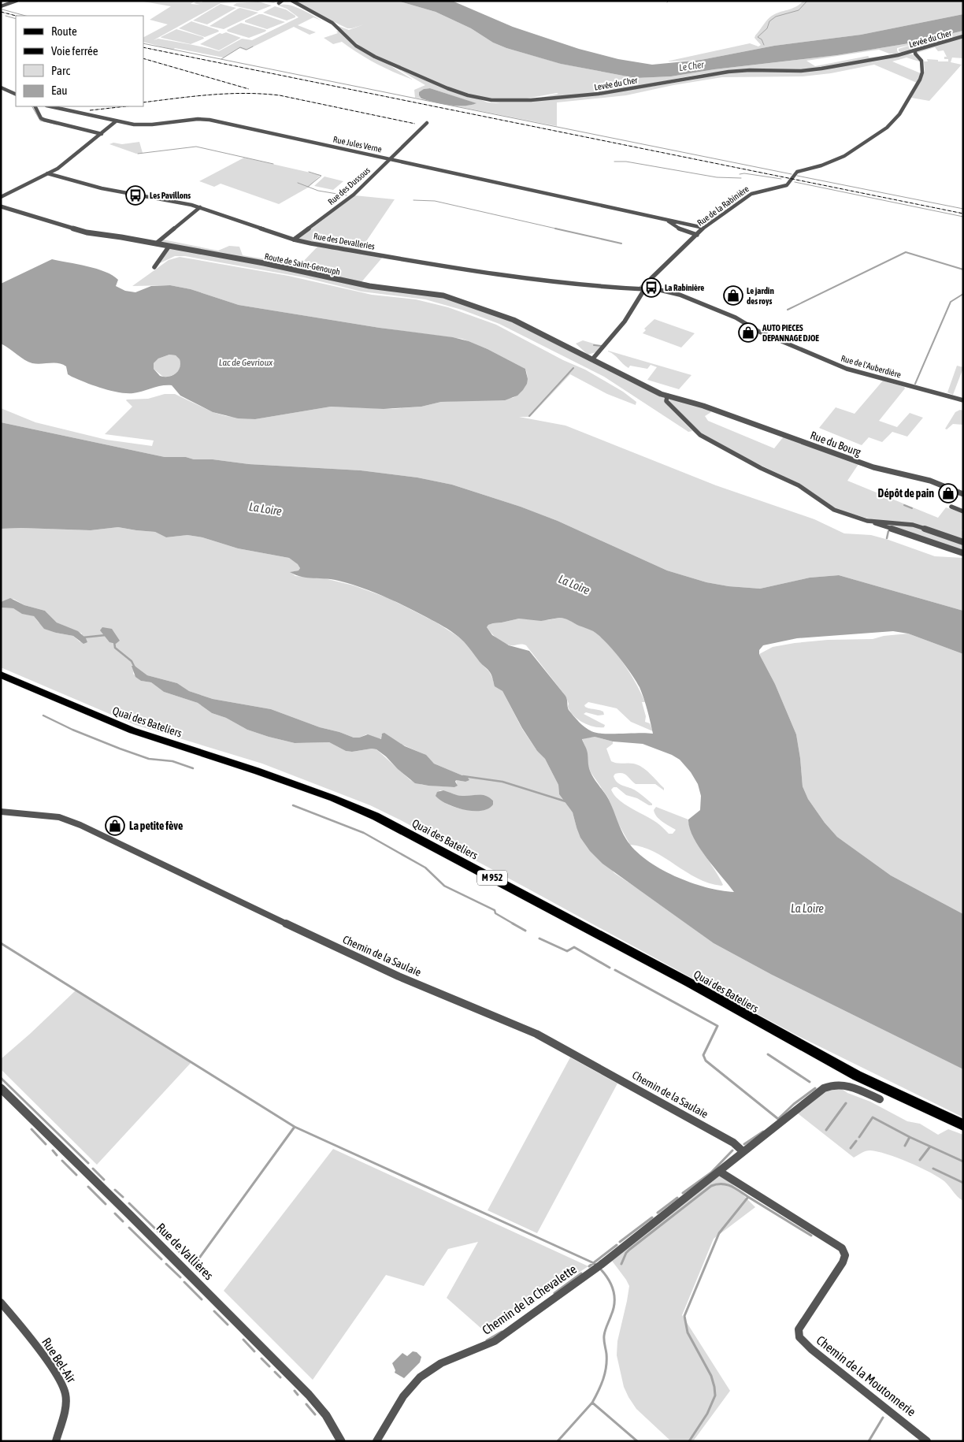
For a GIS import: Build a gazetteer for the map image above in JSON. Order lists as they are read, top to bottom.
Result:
{
  "streets": {
    "main road": ["Quai des Bateliers", "M 952"],
    "street": [
      "Levée du Cher",
      "Rue Jules Verne",
      "Rue des Dussous",
      "Rue de la Rabinière",
      "Rue des Devalleries",
      "Route de Saint-Genouph",
      "Rue de l'Auberdière",
      "Rue du Bourg",
      "Chemin de la Saulaie",
      "Rue de Vallières",
      "Chemin de la Chevalette",
      "Rue Bel-Air",
      "Chemin de la Moutonnerie"
    ]
  },
  "crossings": [
    ["Levée du Cher", "Rue de la Rabinière"],
    ["Rue Jules Verne", "Rue des Dussous"],
    ["Rue Jules Verne", "Rue de la Rabinière"],
    ["Rue des Dussous", "Rue des Devalleries"],
    ["Rue de la Rabinière", "Rue des Devalleries"],
    ["Rue de la Rabinière", "Route de Saint-Genouph"],
    ["Rue de la Rabinière", "Rue de l'Auberdière"],
    ["Rue de la Rabinière", "Rue du Bourg"],
    ["Rue des Devalleries", "Rue de l'Auberdière"],
    ["Route de Saint-Genouph", "Rue du Bourg"],
    ["Chemin de la Saulaie", "Chemin de la Chevalette"],
    ["Chemin de la Chevalette", "Chemin de la Moutonnerie"]
  ],
  "water": ["Le Cher", "Lac de Gevrioux", "La Loire"],
  "places": {
    "bus stop": ["Les Pavillons", "La Rabinière"],
    "shop": [
      "Le jardin des roys",
      "AUTO PIECES DEPANNAGE DJOE",
      "Dépôt de pain",
      "La petite fève"
    ]
  },
  "legend": [
    "Route",
    "Voie ferrée",
    "Parc",
    "Eau"
  ]
}
